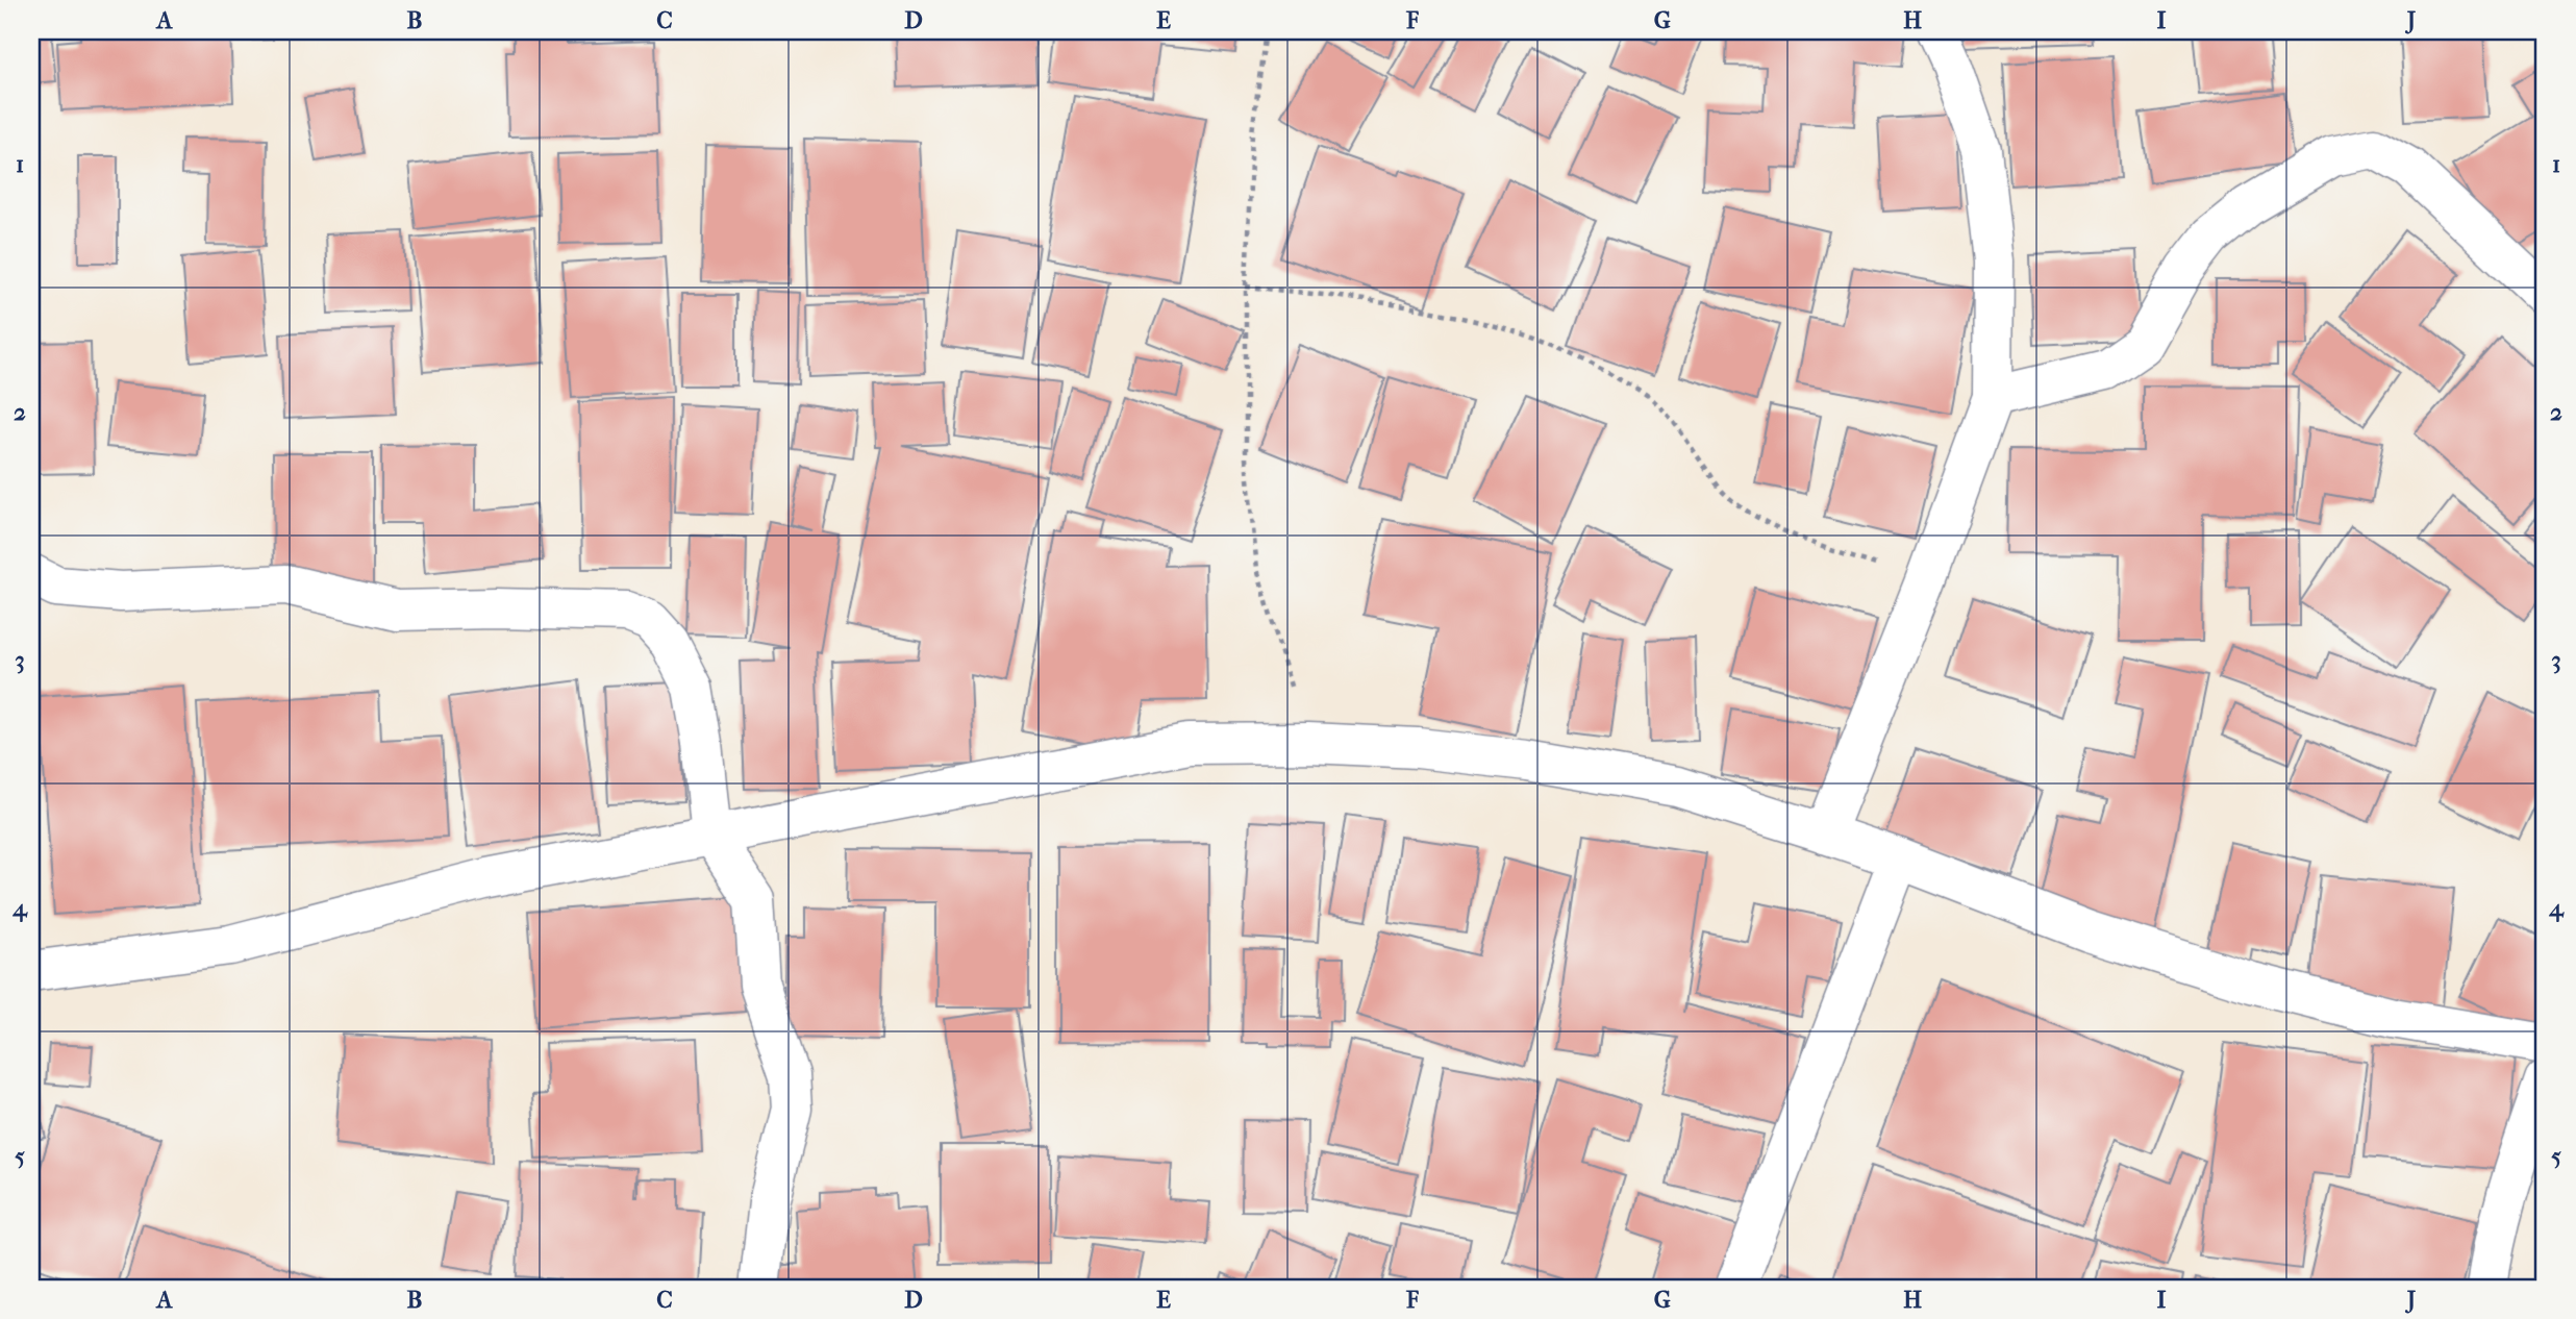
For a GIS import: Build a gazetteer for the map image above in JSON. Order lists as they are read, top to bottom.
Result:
{
  "grid": {
    "columns": [
      "A",
      "B",
      "C",
      "D",
      "E",
      "F",
      "G",
      "H",
      "I",
      "J"
    ],
    "rows": [
      "1",
      "2",
      "3",
      "4",
      "5"
    ]
  }
}
